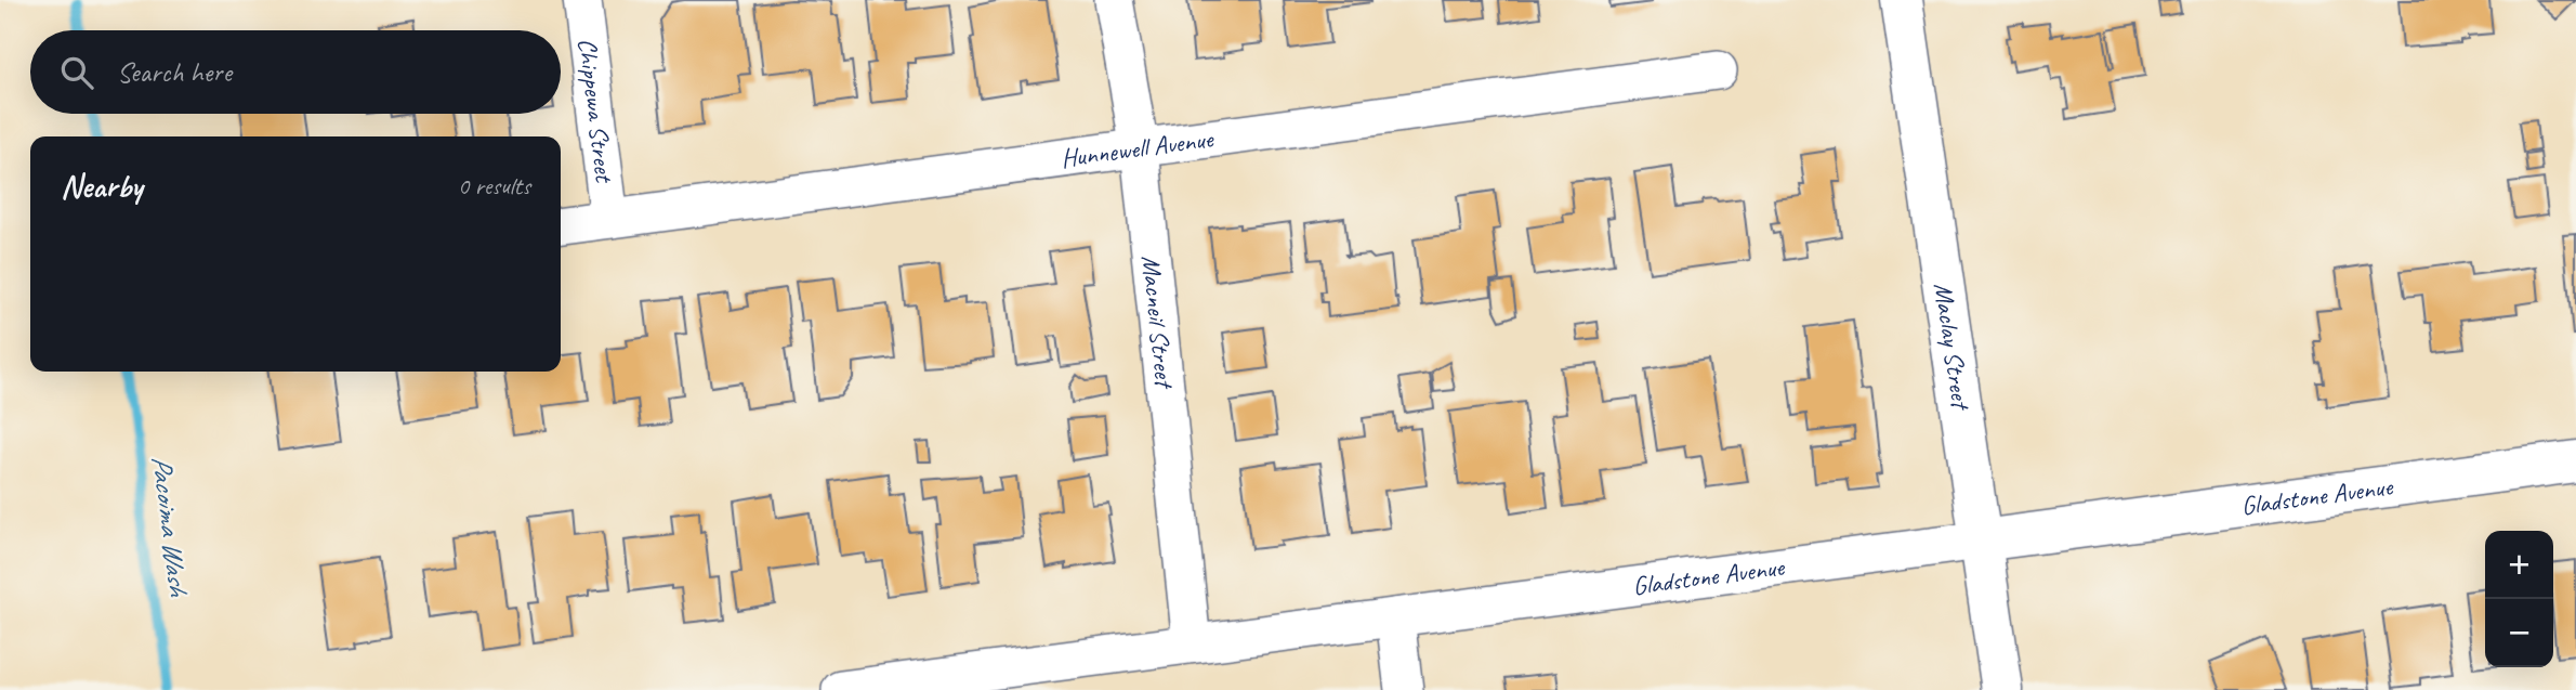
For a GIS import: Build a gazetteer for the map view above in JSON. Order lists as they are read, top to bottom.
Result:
{
  "streets": {
    "street": [
      "Chippewa Street",
      "Hunnewell Avenue",
      "Macneil Street",
      "Maclay Street",
      "Gladstone Avenue"
    ]
  },
  "crossings": [
    ["Chippewa Street", "Hunnewell Avenue"],
    ["Hunnewell Avenue", "Macneil Street"],
    ["Macneil Street", "Gladstone Avenue"],
    ["Maclay Street", "Gladstone Avenue"]
  ],
  "water": ["Pacoima Wash"],
  "page": {
    "search": "Search here",
    "heading": ["Nearby", "0 results"],
    "map_buttons": ["+", "−"]
  }
}
